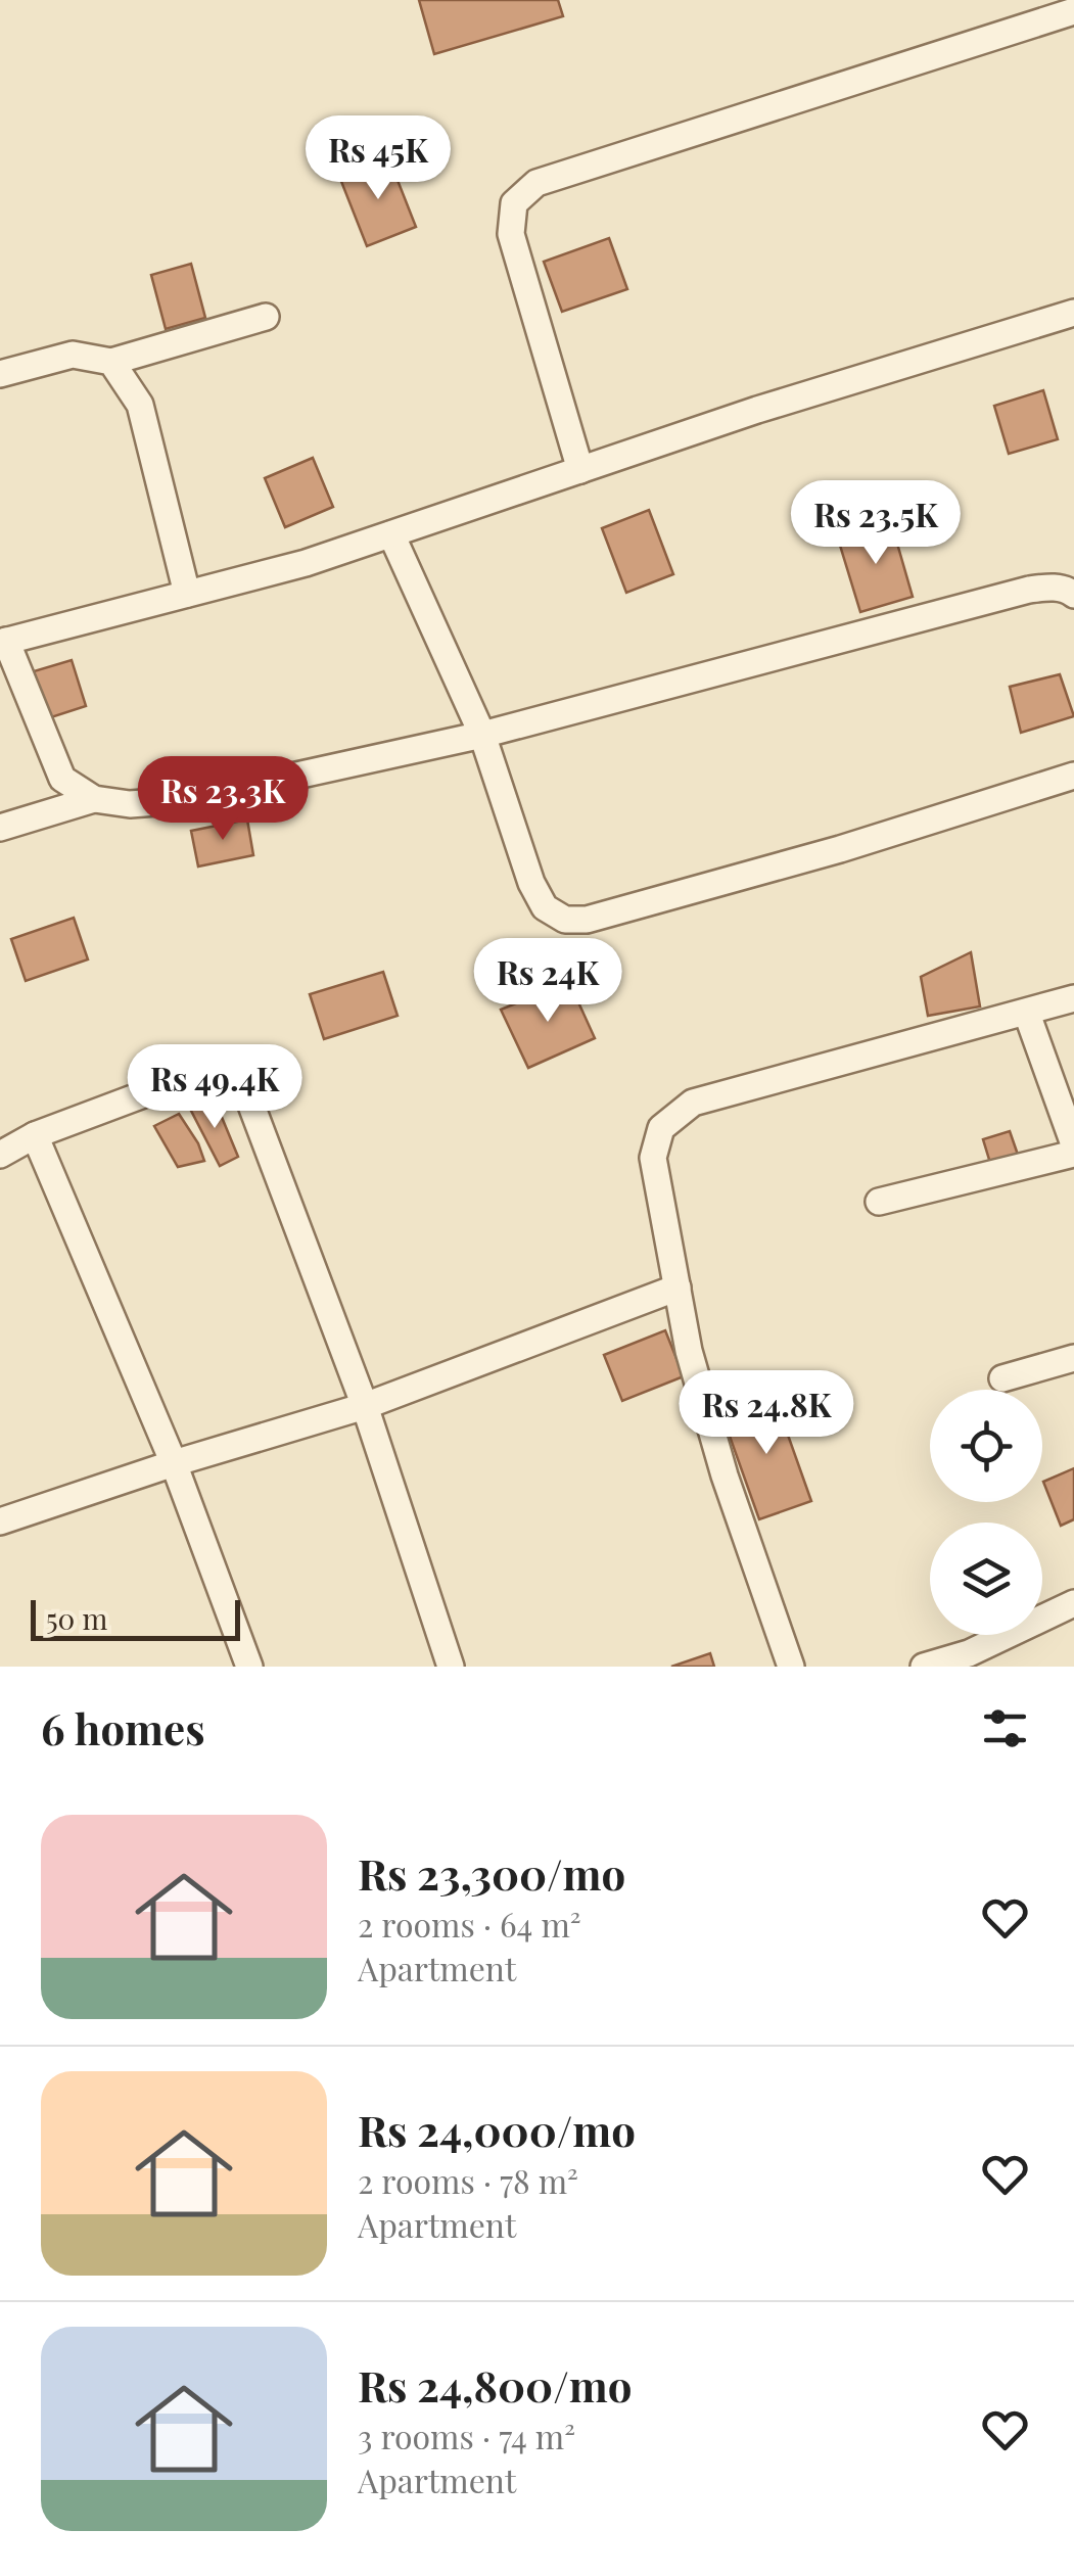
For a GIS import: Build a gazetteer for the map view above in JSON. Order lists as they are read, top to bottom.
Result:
{
  "scale_bar": "50 m",
  "page": {
    "price": [
      "Rs 45K",
      "Rs 23.5K",
      "Rs 23.3K",
      "Rs 24K",
      "Rs 49.4K",
      "Rs 24.8K"
    ],
    "scale": "50 m",
    "heading": "6 homes",
    "list": [
      {
        "name": "Rs 23,300/mo",
        "note": "2 rooms · 64 m² · Apartment"
      },
      {
        "name": "Rs 24,000/mo",
        "note": "2 rooms · 78 m² · Apartment"
      },
      {
        "name": "Rs 24,800/mo",
        "note": "3 rooms · 74 m² · Apartment"
      }
    ]
  }
}
